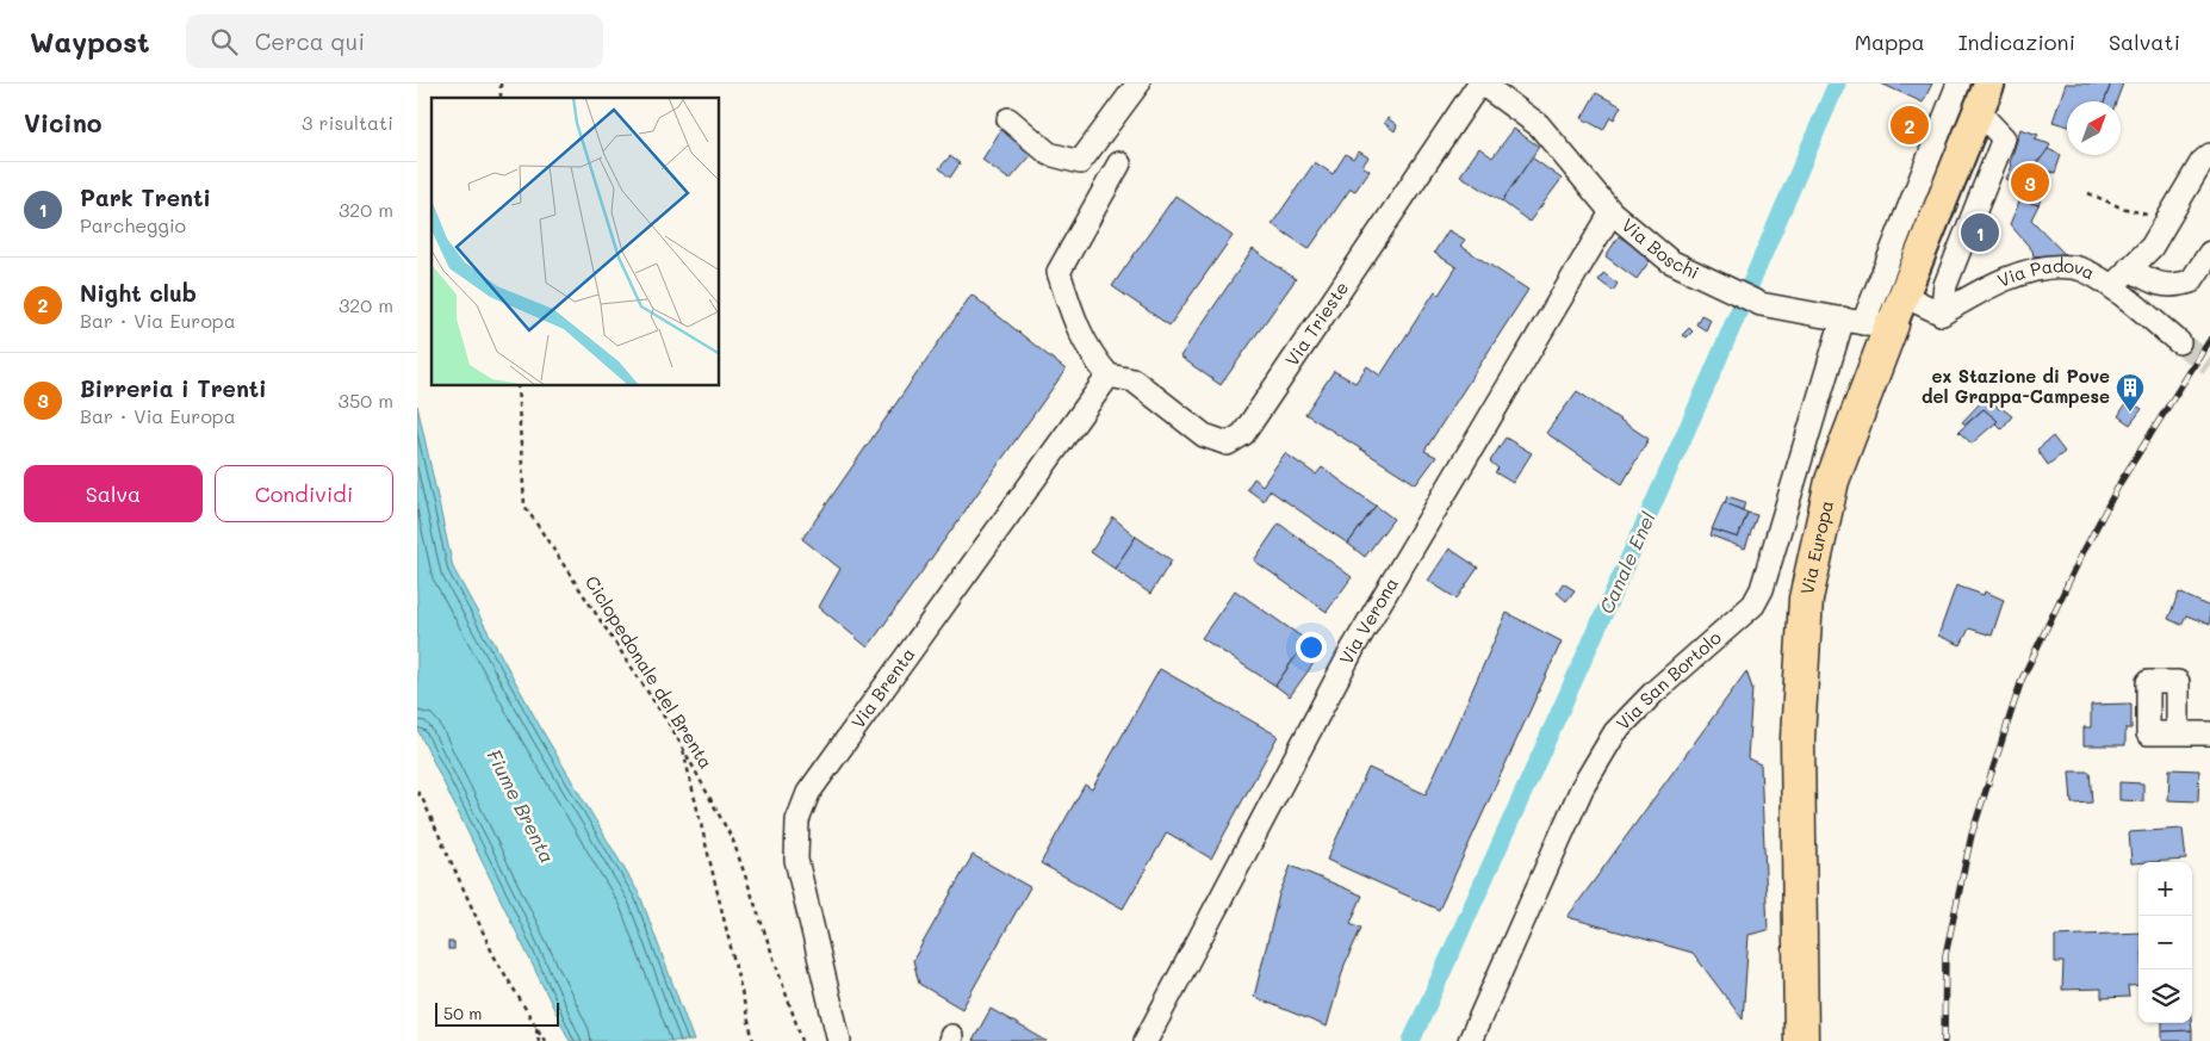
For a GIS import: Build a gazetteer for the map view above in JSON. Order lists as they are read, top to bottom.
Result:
{
  "streets": {
    "highway": ["Via Europa"],
    "street": [
      "Via Boschi",
      "Via Padova",
      "Via Trieste",
      "Via Verona",
      "Via San Bortolo",
      "Via Brenta"
    ],
    "path": ["Ciclopedonale del Brenta"]
  },
  "crossings": [
    ["Via Boschi", "Via Trieste"],
    ["Via Boschi", "Via Europa"],
    ["Via Boschi", "Via Verona"],
    ["Via Boschi", "Via San Bortolo"],
    ["Via Trieste", "Via Brenta"],
    ["Via Europa", "Via San Bortolo"]
  ],
  "water": ["Canale Enel", "Fiume Brenta"],
  "places": {
    "building": ["ex Stazione di Pove del Grappa-Campese"]
  },
  "scale_bar": "50 m",
  "north": "top right",
  "page": {
    "header": "Waypost",
    "search": "Cerca qui",
    "nav": ["Mappa", "Indicazioni", "Salvati"],
    "heading": ["Vicino", "3 risultati"],
    "pins": ["2", "3", "1"],
    "list": [
      {
        "mark": "1",
        "name": "Park Trenti",
        "note": "Parcheggio",
        "value": "320 m"
      },
      {
        "mark": "2",
        "name": "Night club",
        "note": "Bar · Via Europa",
        "value": "320 m"
      },
      {
        "mark": "3",
        "name": "Birreria i Trenti",
        "note": "Bar · Via Europa",
        "value": "350 m"
      }
    ],
    "buttons": ["Salva", "Condividi"],
    "map_buttons": ["+", "−"],
    "scale": "50 m"
  }
}
